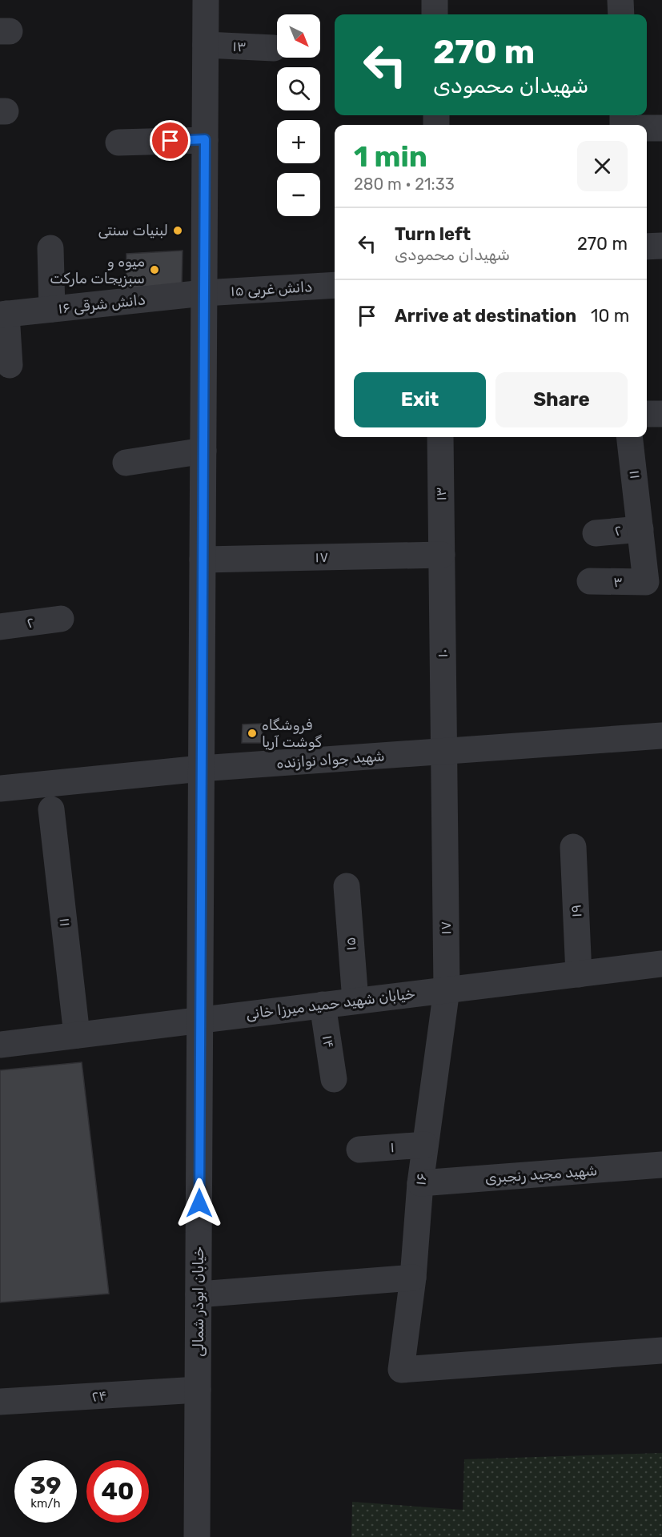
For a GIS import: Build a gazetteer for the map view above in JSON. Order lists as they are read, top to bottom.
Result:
{
  "streets": {
    "street": [
      "۱۳",
      "دانش غربی ۱۵",
      "دانش شرقی ۱۶",
      "۱۱",
      "۲",
      "۱۷",
      "۳",
      "۱۰",
      "شهید جواد نوازنده",
      "۱۹",
      "۱۵",
      "خیابان شهید حمید میرزا خانی",
      "۱۴",
      "۱",
      "شهید مجید رنجبری",
      "۱۶",
      "خیابان ابوذر شمالی",
      "۲۴"
    ]
  },
  "crossings": [
    ["۱۳", "۱۷"],
    ["۱۳", "۱۰"],
    ["۱۳", "خیابان ابوذر شمالی"],
    ["دانش غربی ۱۵", "دانش شرقی ۱۶"],
    ["دانش غربی ۱۵", "خیابان ابوذر شمالی"],
    ["دانش شرقی ۱۶", "خیابان ابوذر شمالی"],
    ["۱۱", "۲"],
    ["۱۱", "۳"],
    ["۱۱", "خیابان شهید حمید میرزا خانی"],
    ["۱۷", "۱۰"],
    ["۱۷", "شهید جواد نوازنده"],
    ["۱۷", "خیابان شهید حمید میرزا خانی"],
    ["۱۷", "۱۶"],
    ["۱۷", "خیابان ابوذر شمالی"],
    ["۱۰", "شهید جواد نوازنده"],
    ["شهید جواد نوازنده", "خیابان ابوذر شمالی"],
    ["۱۹", "خیابان شهید حمید میرزا خانی"],
    ["۱۵", "خیابان شهید حمید میرزا خانی"],
    ["خیابان شهید حمید میرزا خانی", "۱۴"],
    ["خیابان شهید حمید میرزا خانی", "۱۶"],
    ["خیابان شهید حمید میرزا خانی", "خیابان ابوذر شمالی"],
    ["۱", "۱۶"],
    ["شهید مجید رنجبری", "۱۶"],
    ["خیابان ابوذر شمالی", "۲۴"]
  ],
  "places": ["لبنیات سنتی", "میوه و سبزیجات مارکت", "فروشگاه گوشت آریا"],
  "north": "bottom right",
  "page": {
    "map_buttons": ["+", "−"],
    "turn": ["270 m", "شهیدان محمودی"],
    "heading": ["1 min", "280 m · 21:33"],
    "list": [
      {
        "name": "Turn left",
        "note": "شهیدان محمودی",
        "value": "270 m"
      },
      {
        "name": "Arrive at destination",
        "value": "10 m"
      }
    ],
    "buttons": ["Exit", "Share"],
    "speed": "39 km/h",
    "limit": "40"
  }
}
